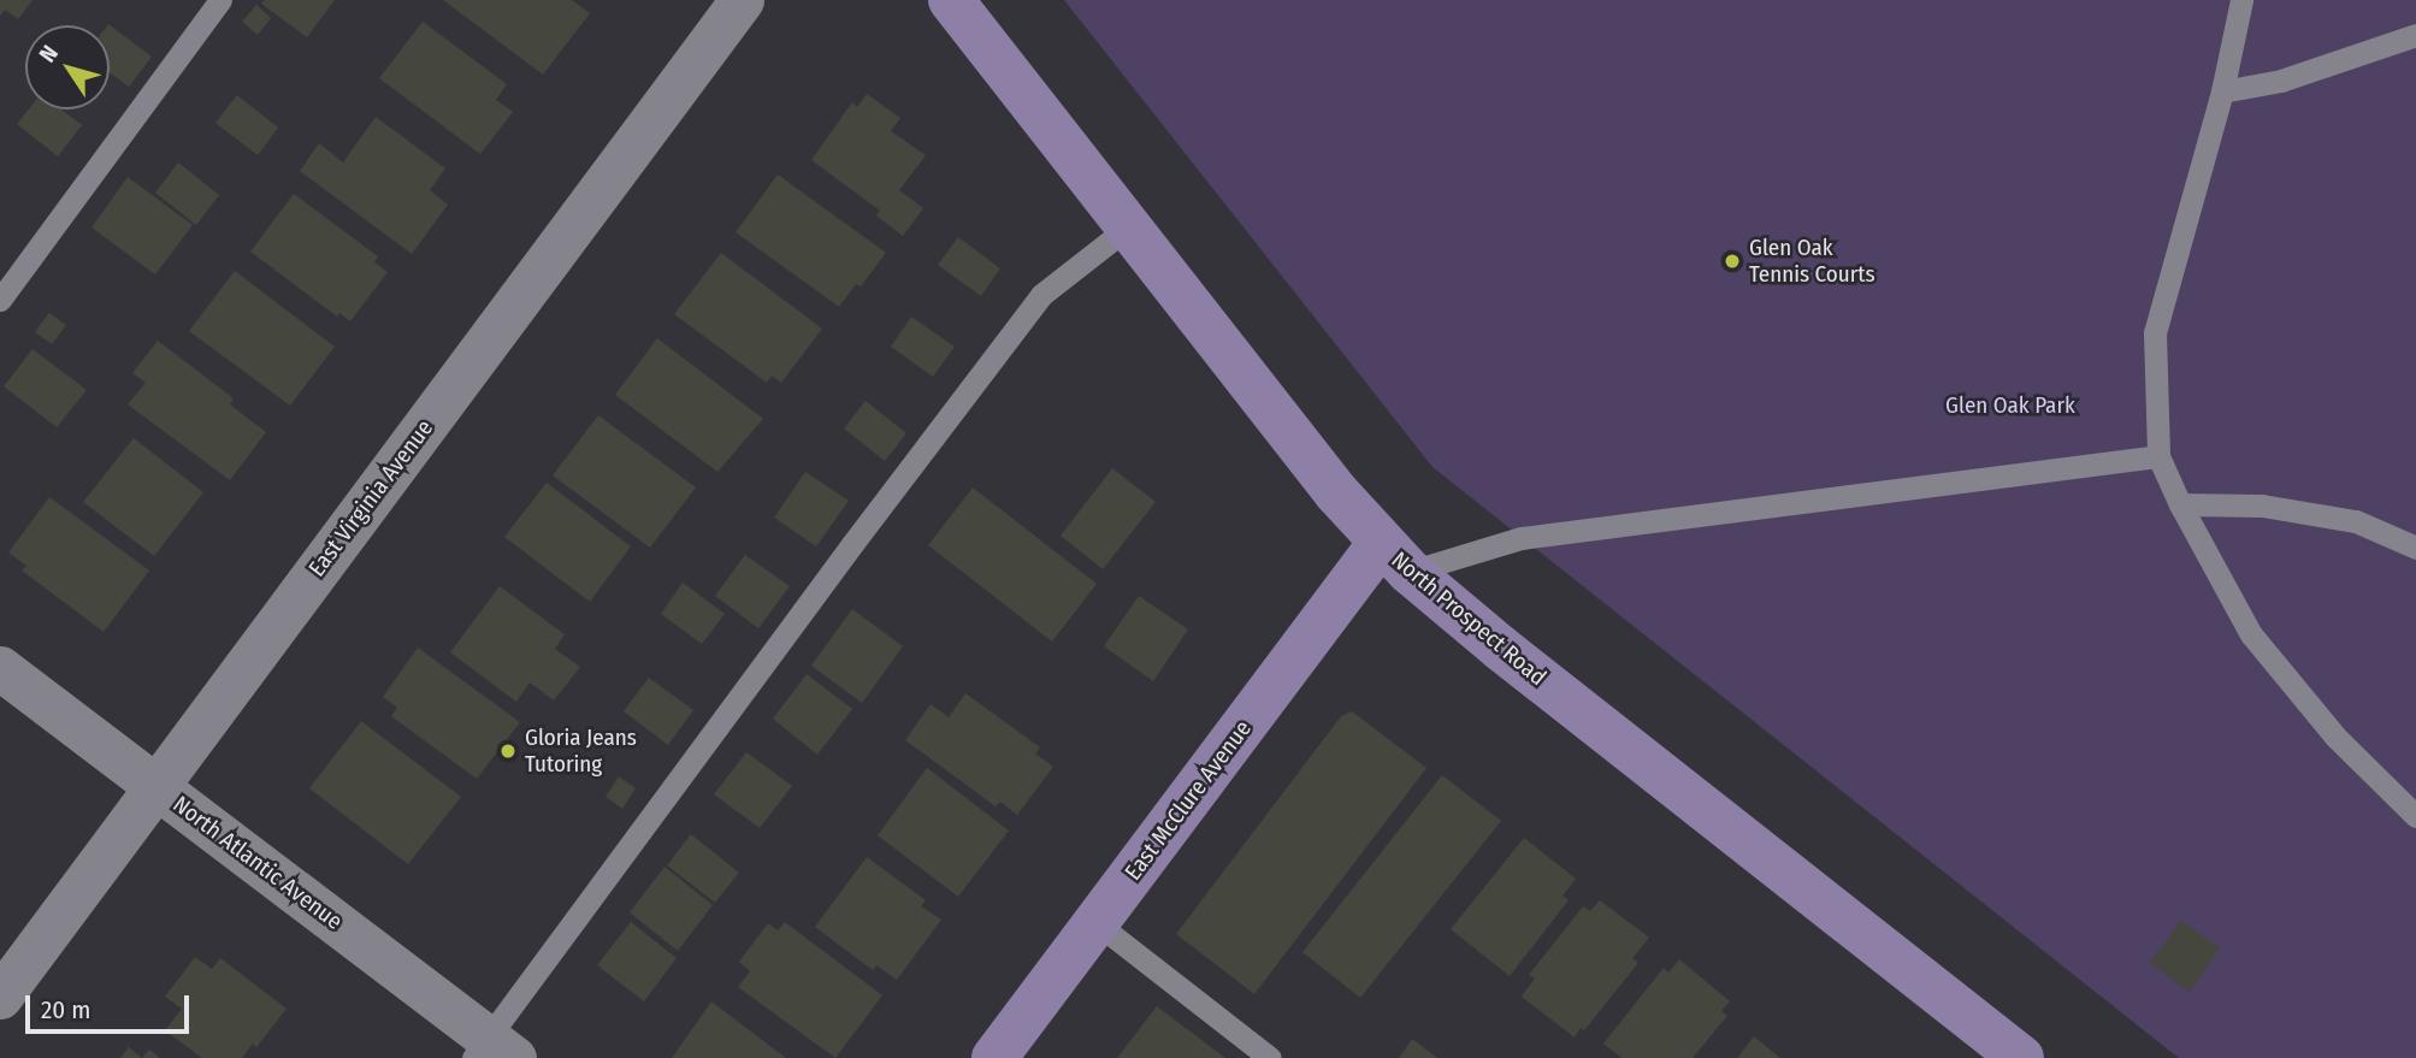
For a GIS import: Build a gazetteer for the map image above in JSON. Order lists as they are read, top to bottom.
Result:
{
  "streets": {
    "main road": ["North Prospect Road", "East McClure Avenue"],
    "street": ["East Virginia Avenue", "North Atlantic Avenue"]
  },
  "crossings": [
    ["East Virginia Avenue", "North Atlantic Avenue"],
    ["North Prospect Road", "East McClure Avenue"]
  ],
  "parks": ["Glen Oak Park"],
  "places": ["Glen Oak Tennis Courts", "Gloria Jeans Tutoring"],
  "scale_bar": "20 m",
  "north": "top left"
}
